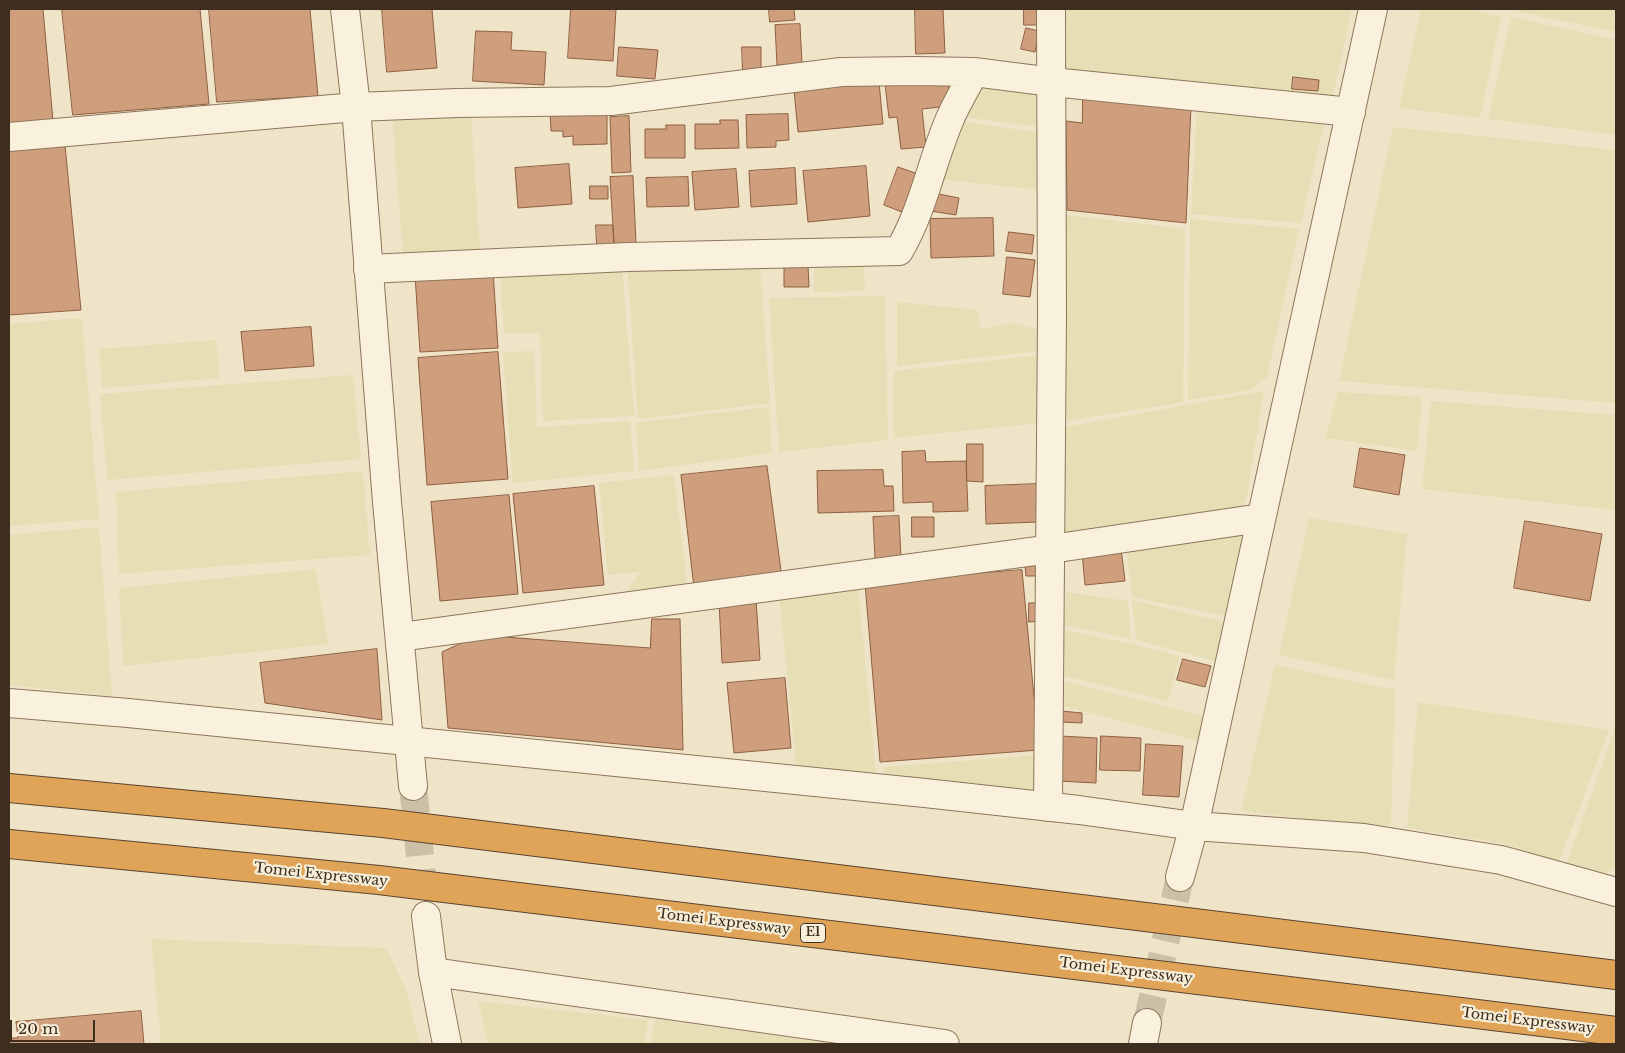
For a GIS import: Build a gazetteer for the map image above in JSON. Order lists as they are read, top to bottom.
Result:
{
  "streets": {
    "highway": ["Tomei Expressway", "E1"]
  },
  "scale_bar": "20 m"
}
